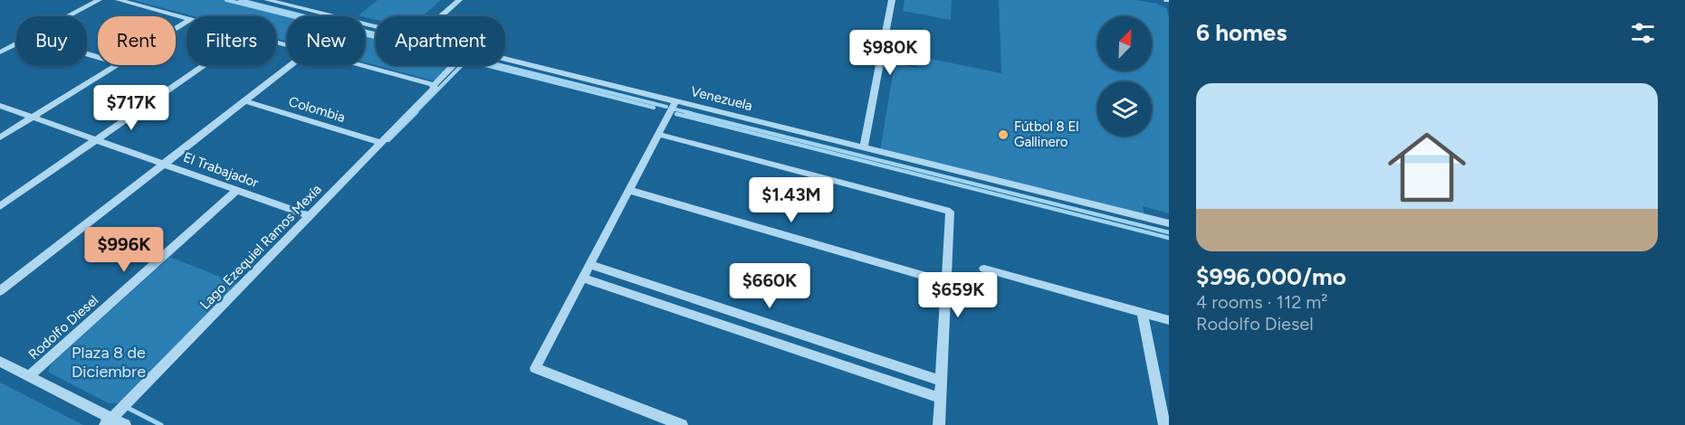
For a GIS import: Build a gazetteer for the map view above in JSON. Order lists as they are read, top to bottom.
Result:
{
  "streets": {
    "street": [
      "Venezuela",
      "Colombia",
      "El Trabajador",
      "Lago Ezequiel Ramos Mexía",
      "Rodolfo Diesel"
    ]
  },
  "crossings": [
    ["Colombia", "Lago Ezequiel Ramos Mexía"],
    ["El Trabajador", "Lago Ezequiel Ramos Mexía"],
    ["El Trabajador", "Rodolfo Diesel"]
  ],
  "parks": ["Plaza 8 de Diciembre"],
  "places": ["Fútbol 8 El Gallinero"],
  "north": "top right",
  "page": {
    "heading": "6 homes",
    "chip": [
      "Buy",
      "Rent",
      "Filters",
      "New",
      "Apartment"
    ],
    "price": [
      "$980K",
      "$717K",
      "$1.43M",
      "$996K",
      "$660K",
      "$659K"
    ],
    "list": [
      {
        "name": "$996,000/mo",
        "note": "4 rooms · 112 m² · Rodolfo Diesel"
      }
    ]
  }
}
